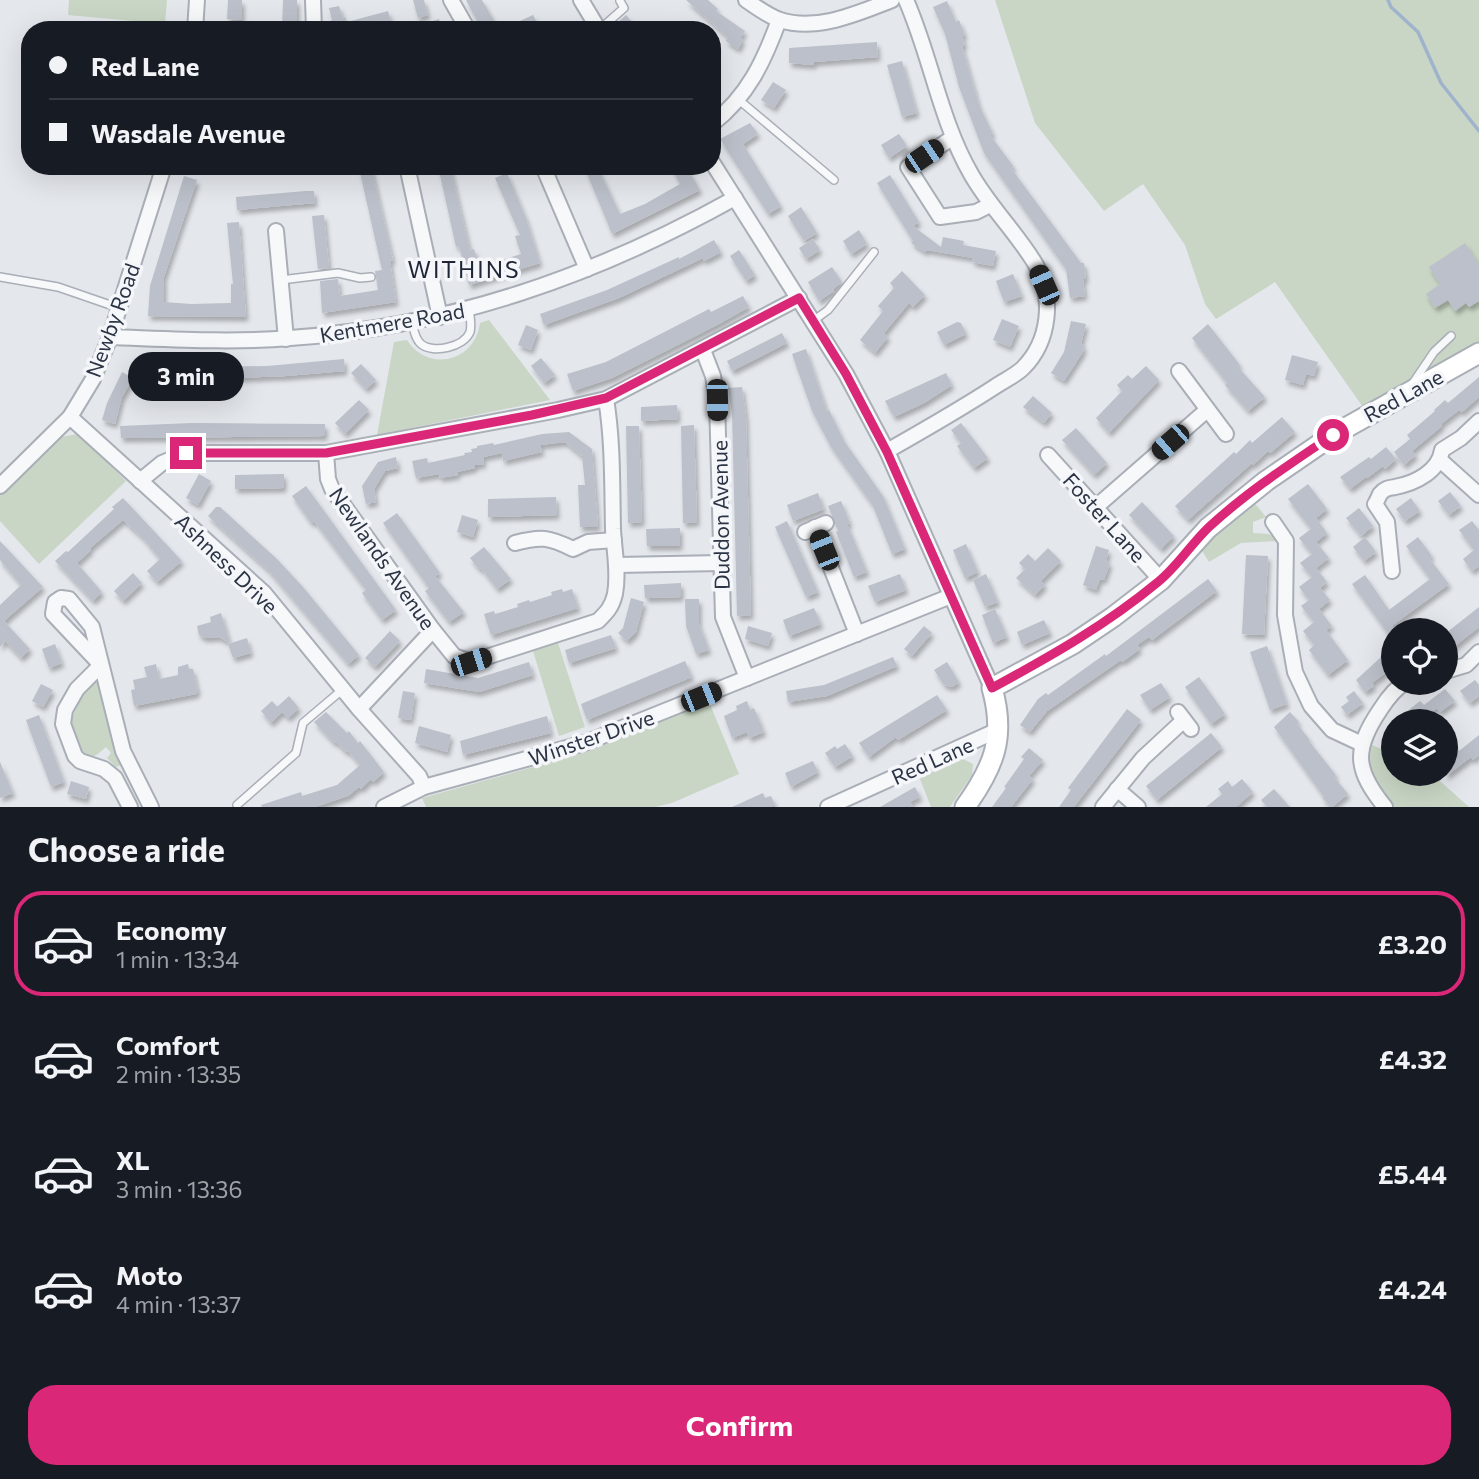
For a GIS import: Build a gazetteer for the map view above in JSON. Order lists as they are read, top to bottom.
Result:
{
  "streets": {
    "street": [
      "Newby Road",
      "Kentmere Road",
      "Red Lane",
      "Duddon Avenue",
      "Foster Lane",
      "Newlands Avenue",
      "Ashness Drive",
      "Winster Drive"
    ]
  },
  "crossings": [
    ["Newby Road", "Kentmere Road"],
    ["Newby Road", "Ashness Drive"],
    ["Red Lane", "Foster Lane"],
    ["Duddon Avenue", "Winster Drive"],
    ["Ashness Drive", "Winster Drive"]
  ],
  "districts": ["WITHINS"],
  "page": {
    "banner": ["Red Lane", "Wasdale Avenue"],
    "bubble": "3 min",
    "heading": "Choose a ride",
    "list": [
      {
        "name": "Economy",
        "note": "1 min · 13:34",
        "value": "£3.20"
      },
      {
        "name": "Comfort",
        "note": "2 min · 13:35",
        "value": "£4.32"
      },
      {
        "name": "XL",
        "note": "3 min · 13:36",
        "value": "£5.44"
      },
      {
        "name": "Moto",
        "note": "4 min · 13:37",
        "value": "£4.24"
      }
    ],
    "buttons": "Confirm"
  }
}
